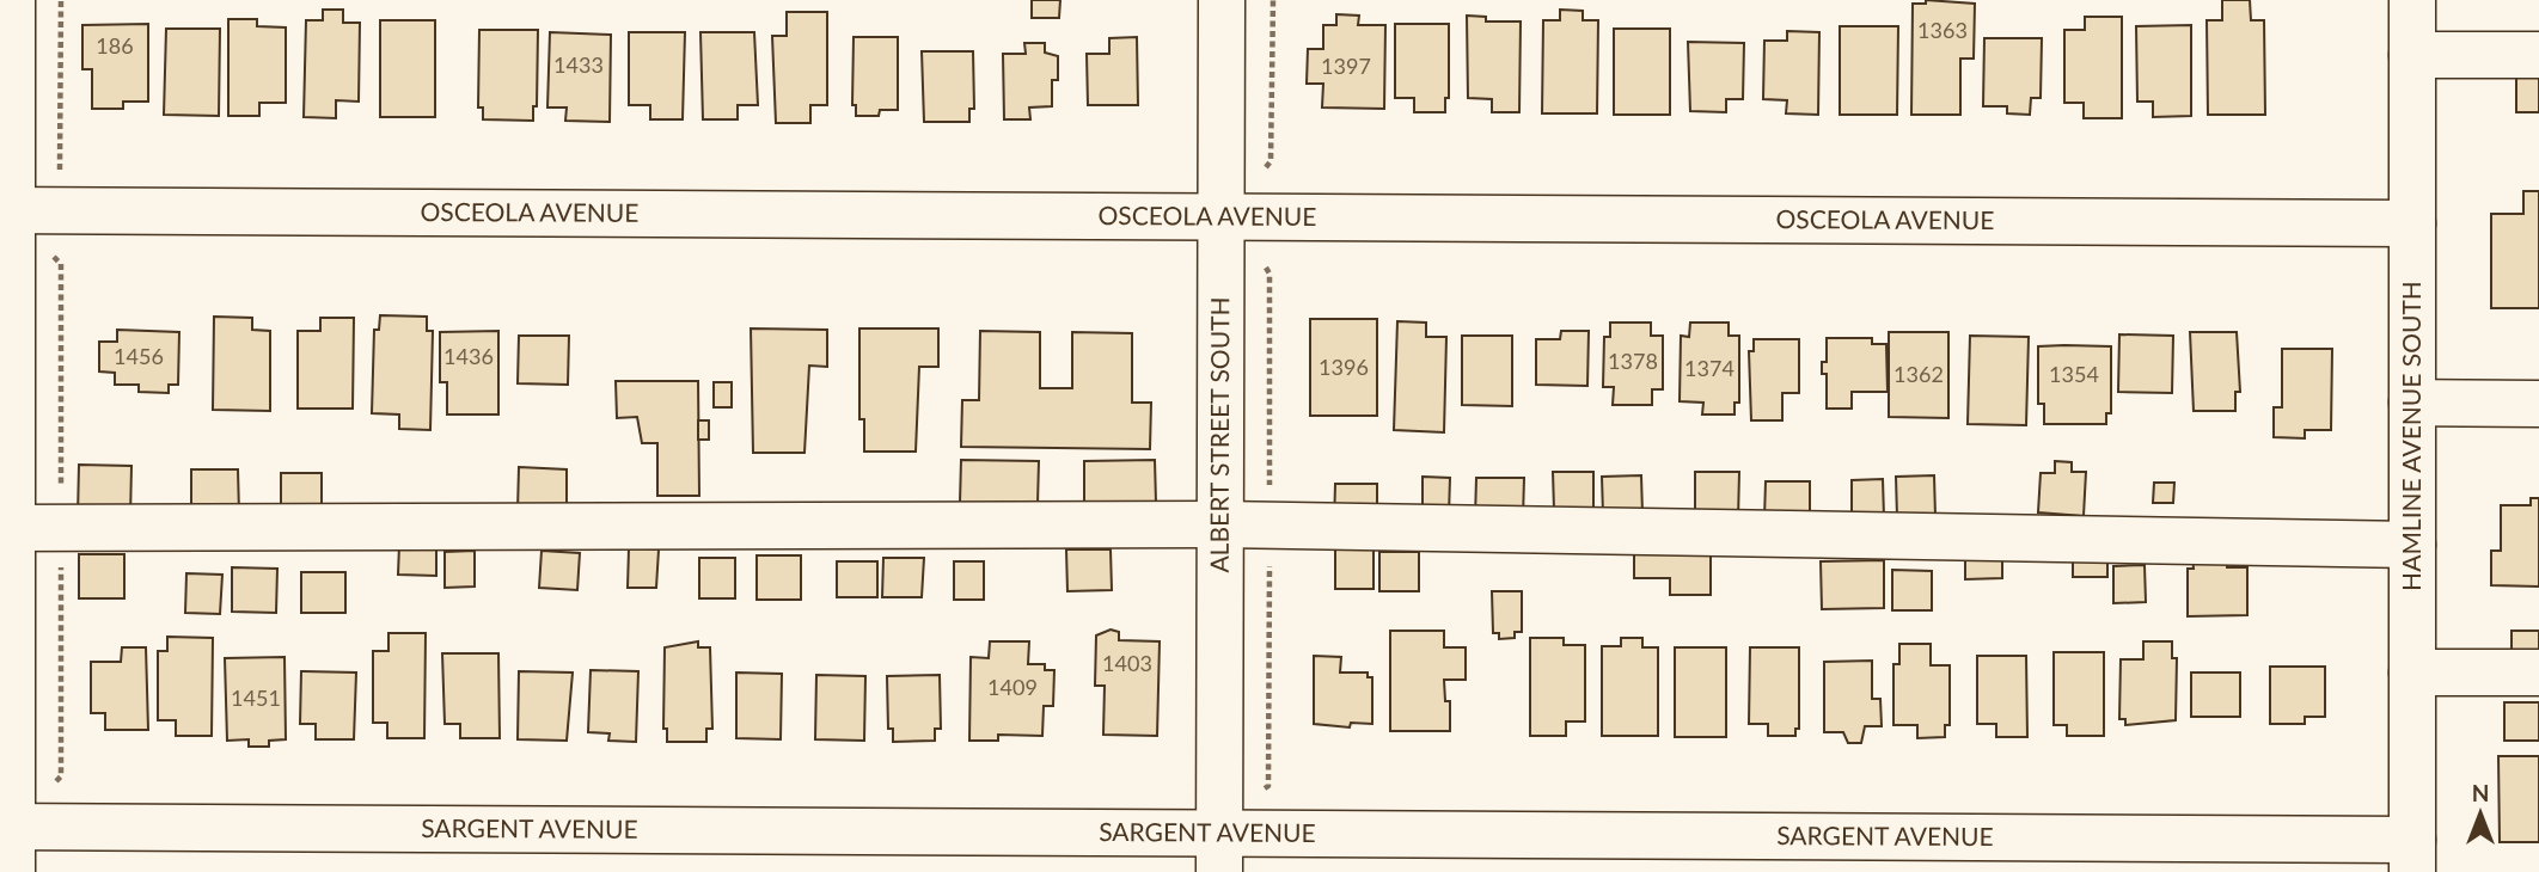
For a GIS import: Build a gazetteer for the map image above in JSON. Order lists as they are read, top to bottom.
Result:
{
  "streets": {
    "street": [
      "OSCEOLA AVENUE",
      "ALBERT STREET SOUTH",
      "HAMLINE AVENUE SOUTH",
      "SARGENT AVENUE"
    ]
  },
  "crossings": [
    ["OSCEOLA AVENUE", "ALBERT STREET SOUTH"],
    ["OSCEOLA AVENUE", "HAMLINE AVENUE SOUTH"],
    ["ALBERT STREET SOUTH", "SARGENT AVENUE"],
    ["HAMLINE AVENUE SOUTH", "SARGENT AVENUE"]
  ],
  "house_numbers": [
    "1363",
    "186",
    "1433",
    "1397",
    "1456",
    "1436",
    "1378",
    "1396",
    "1374",
    "1362",
    "1354",
    "1403",
    "1409",
    "1451"
  ],
  "north": "top"
}
